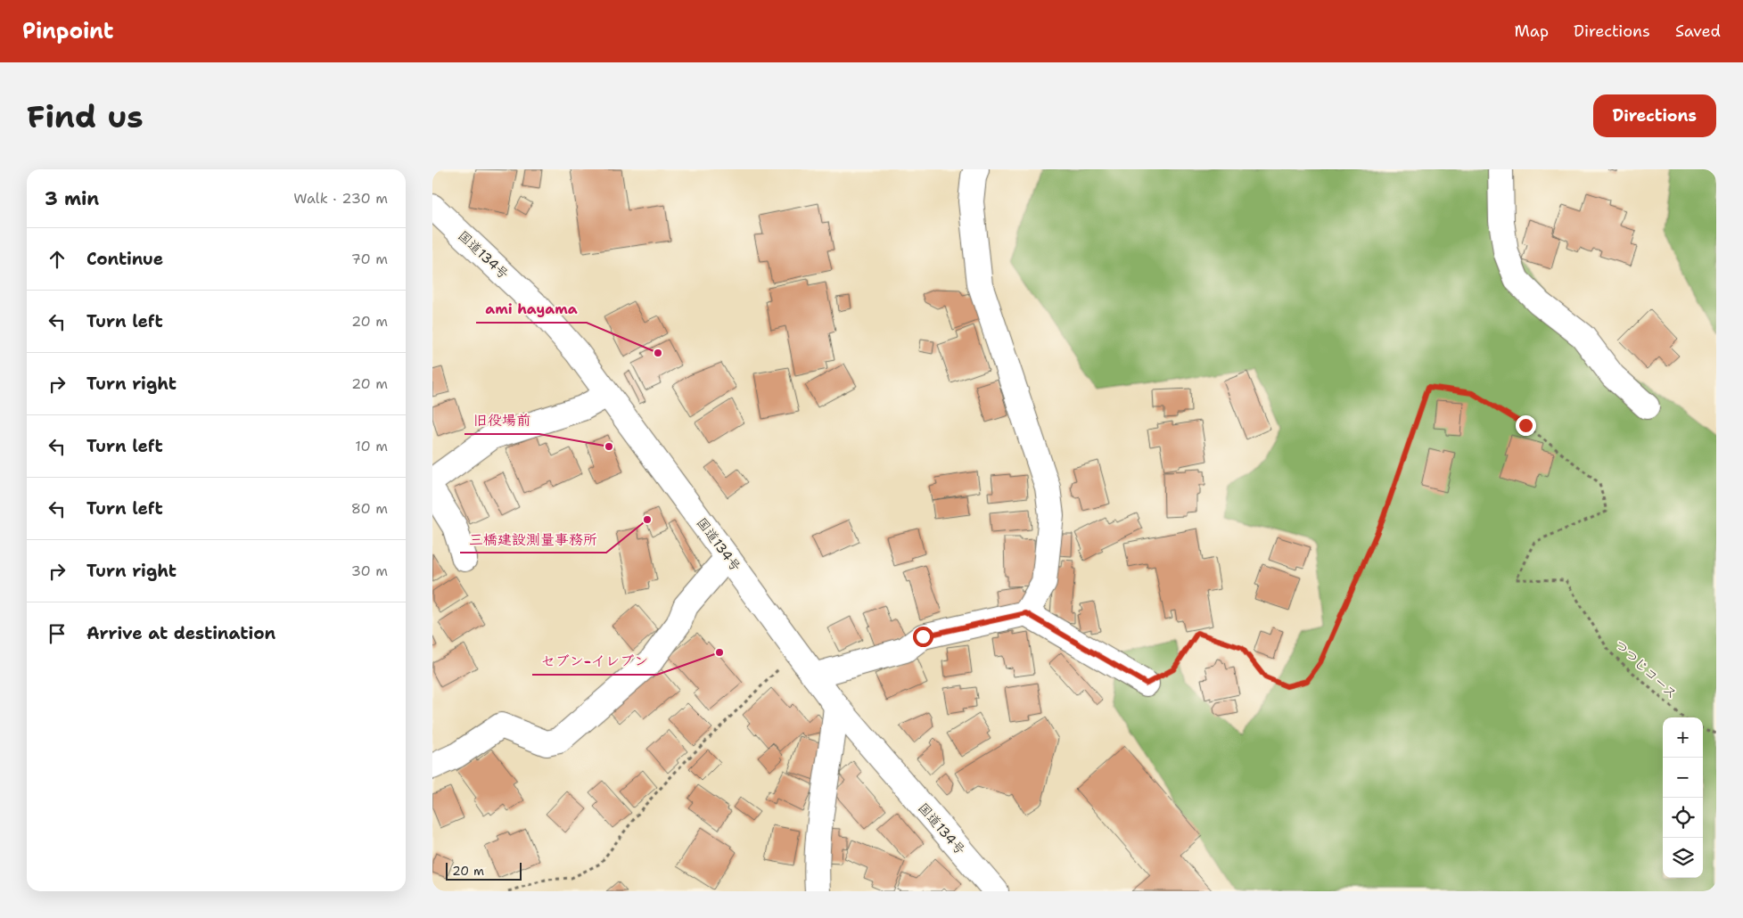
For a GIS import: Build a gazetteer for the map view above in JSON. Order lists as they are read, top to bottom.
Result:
{
  "streets": {
    "main road": ["国道134号"],
    "path": ["つつじコース"]
  },
  "places": [
    "ami hayama",
    "旧役場前",
    "三橋建設測量事務所",
    "セブン-イレブン"
  ],
  "scale_bar": "20 m",
  "page": {
    "header": "Pinpoint",
    "nav": ["Map", "Directions", "Saved"],
    "buttons": "Directions",
    "title": "Find us",
    "heading": ["3 min", "Walk · 230 m"],
    "list": [
      ["Continue", "70 m"],
      ["Turn left", "20 m"],
      ["Turn right", "20 m"],
      ["Turn left", "10 m"],
      ["Turn left", "80 m"],
      ["Turn right", "30 m"],
      "Arrive at destination"
    ],
    "map_buttons": ["+", "−"],
    "scale": "20 m"
  }
}
